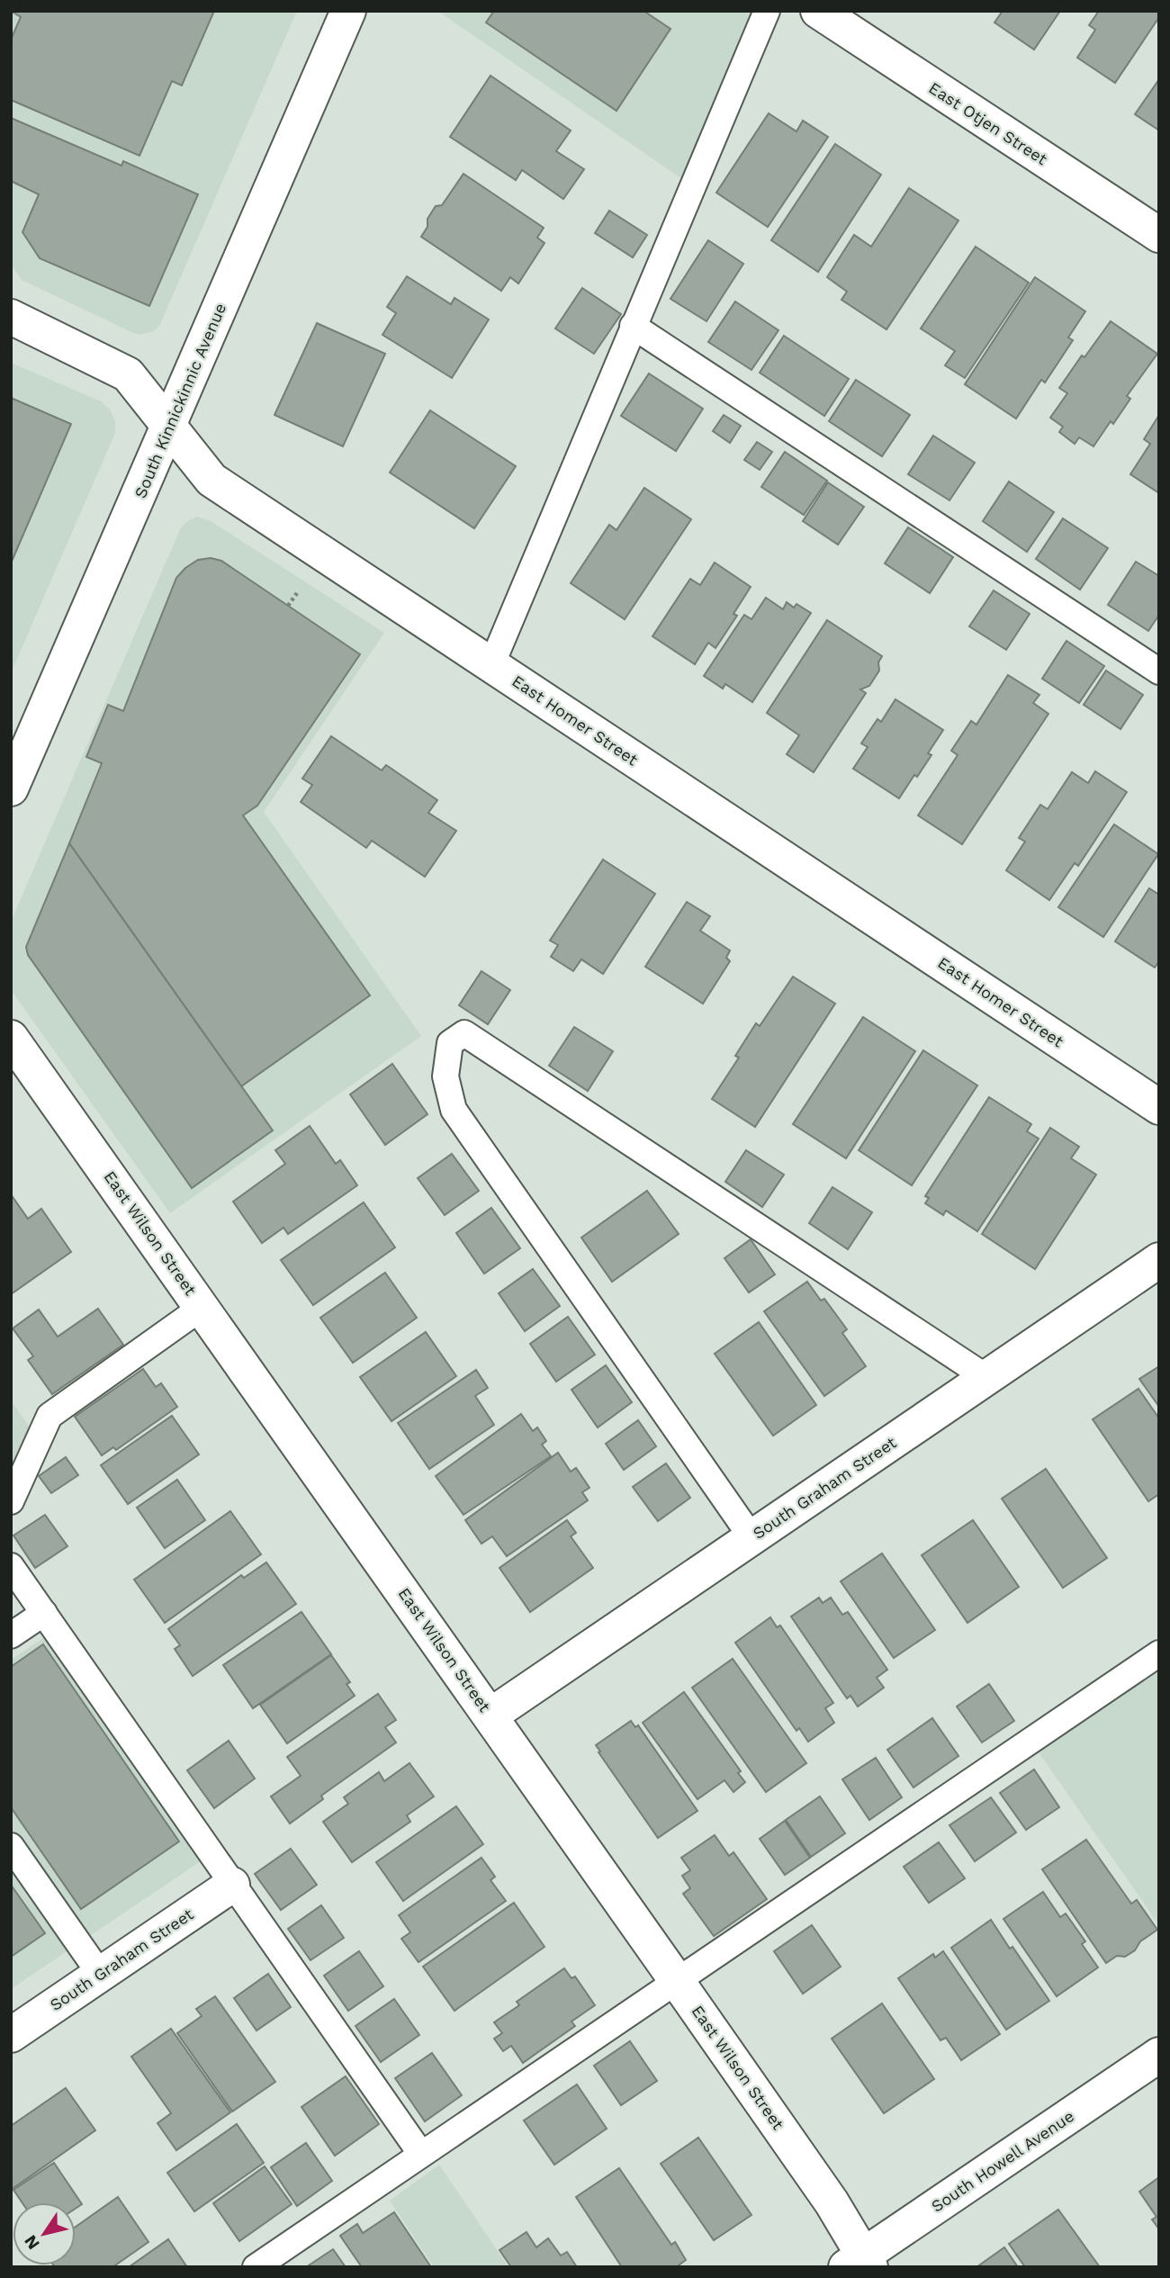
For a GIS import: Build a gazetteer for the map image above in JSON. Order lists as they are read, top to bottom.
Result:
{
  "streets": {
    "street": [
      "East Otjen Street",
      "South Kinnickinnic Avenue",
      "East Homer Street",
      "East Wilson Street",
      "South Graham Street",
      "South Howell Avenue"
    ]
  },
  "crossings": [
    ["South Kinnickinnic Avenue", "East Homer Street"],
    ["East Wilson Street", "South Graham Street"],
    ["East Wilson Street", "South Howell Avenue"]
  ],
  "north": "bottom left"
}
